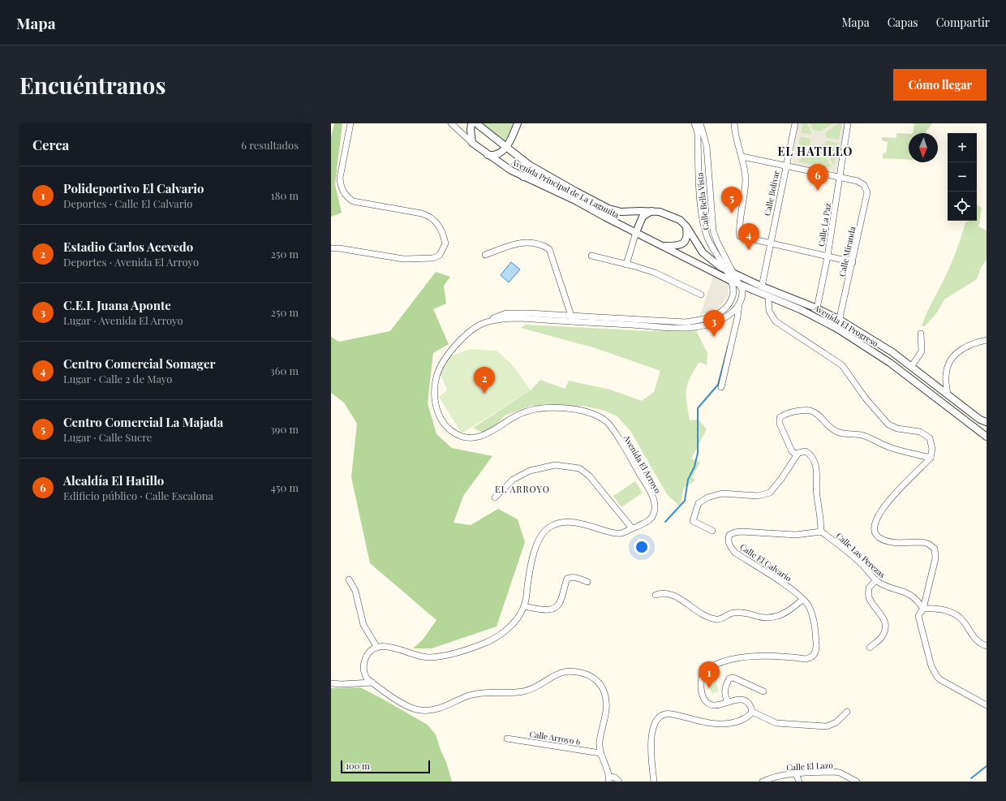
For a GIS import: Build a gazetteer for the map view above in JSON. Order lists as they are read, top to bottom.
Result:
{
  "streets": {
    "street": [
      "Avenida Principal de La Lagunita",
      "Calle Bolívar",
      "Calle Bella Vista",
      "Calle La Paz",
      "Calle Miranda",
      "Avenida El Progreso",
      "Avenida El Arroyo",
      "Calle Las Perezas",
      "Calle El Calvario",
      "Calle Arroyo 6",
      "Calle El Lazo"
    ]
  },
  "crossings": [
    ["Avenida Principal de La Lagunita", "Avenida El Progreso"],
    ["Calle Bolívar", "Avenida El Progreso"],
    ["Calle Bella Vista", "Avenida El Progreso"],
    ["Calle La Paz", "Calle Miranda"],
    ["Calle La Paz", "Avenida El Progreso"],
    ["Calle Miranda", "Avenida El Progreso"],
    ["Avenida El Progreso", "Avenida El Arroyo"],
    ["Calle Las Perezas", "Calle El Calvario"]
  ],
  "districts": ["EL HATILLO", "EL ARROYO"],
  "scale_bar": "100 m",
  "north": "bottom",
  "page": {
    "header": "Mapa",
    "nav": ["Mapa", "Capas", "Compartir"],
    "buttons": "Cómo llegar",
    "title": "Encuéntranos",
    "heading": ["Cerca", "6 resultados"],
    "map_buttons": ["+", "−"],
    "pins": [
      "6",
      "5",
      "4",
      "3",
      "2",
      "1"
    ],
    "list": [
      {
        "mark": "1",
        "name": "Polideportivo El Calvario",
        "note": "Deportes · Calle El Calvario",
        "value": "180 m"
      },
      {
        "mark": "2",
        "name": "Estadio Carlos Acevedo",
        "note": "Deportes · Avenida El Arroyo",
        "value": "250 m"
      },
      {
        "mark": "3",
        "name": "C.E.I. Juana Aponte",
        "note": "Lugar · Avenida El Arroyo",
        "value": "250 m"
      },
      {
        "mark": "4",
        "name": "Centro Comercial Somager",
        "note": "Lugar · Calle 2 de Mayo",
        "value": "360 m"
      },
      {
        "mark": "5",
        "name": "Centro Comercial La Majada",
        "note": "Lugar · Calle Sucre",
        "value": "390 m"
      },
      {
        "mark": "6",
        "name": "Alcaldía El Hatillo",
        "note": "Edificio público · Calle Escalona",
        "value": "450 m"
      }
    ],
    "scale": "100 m"
  }
}
